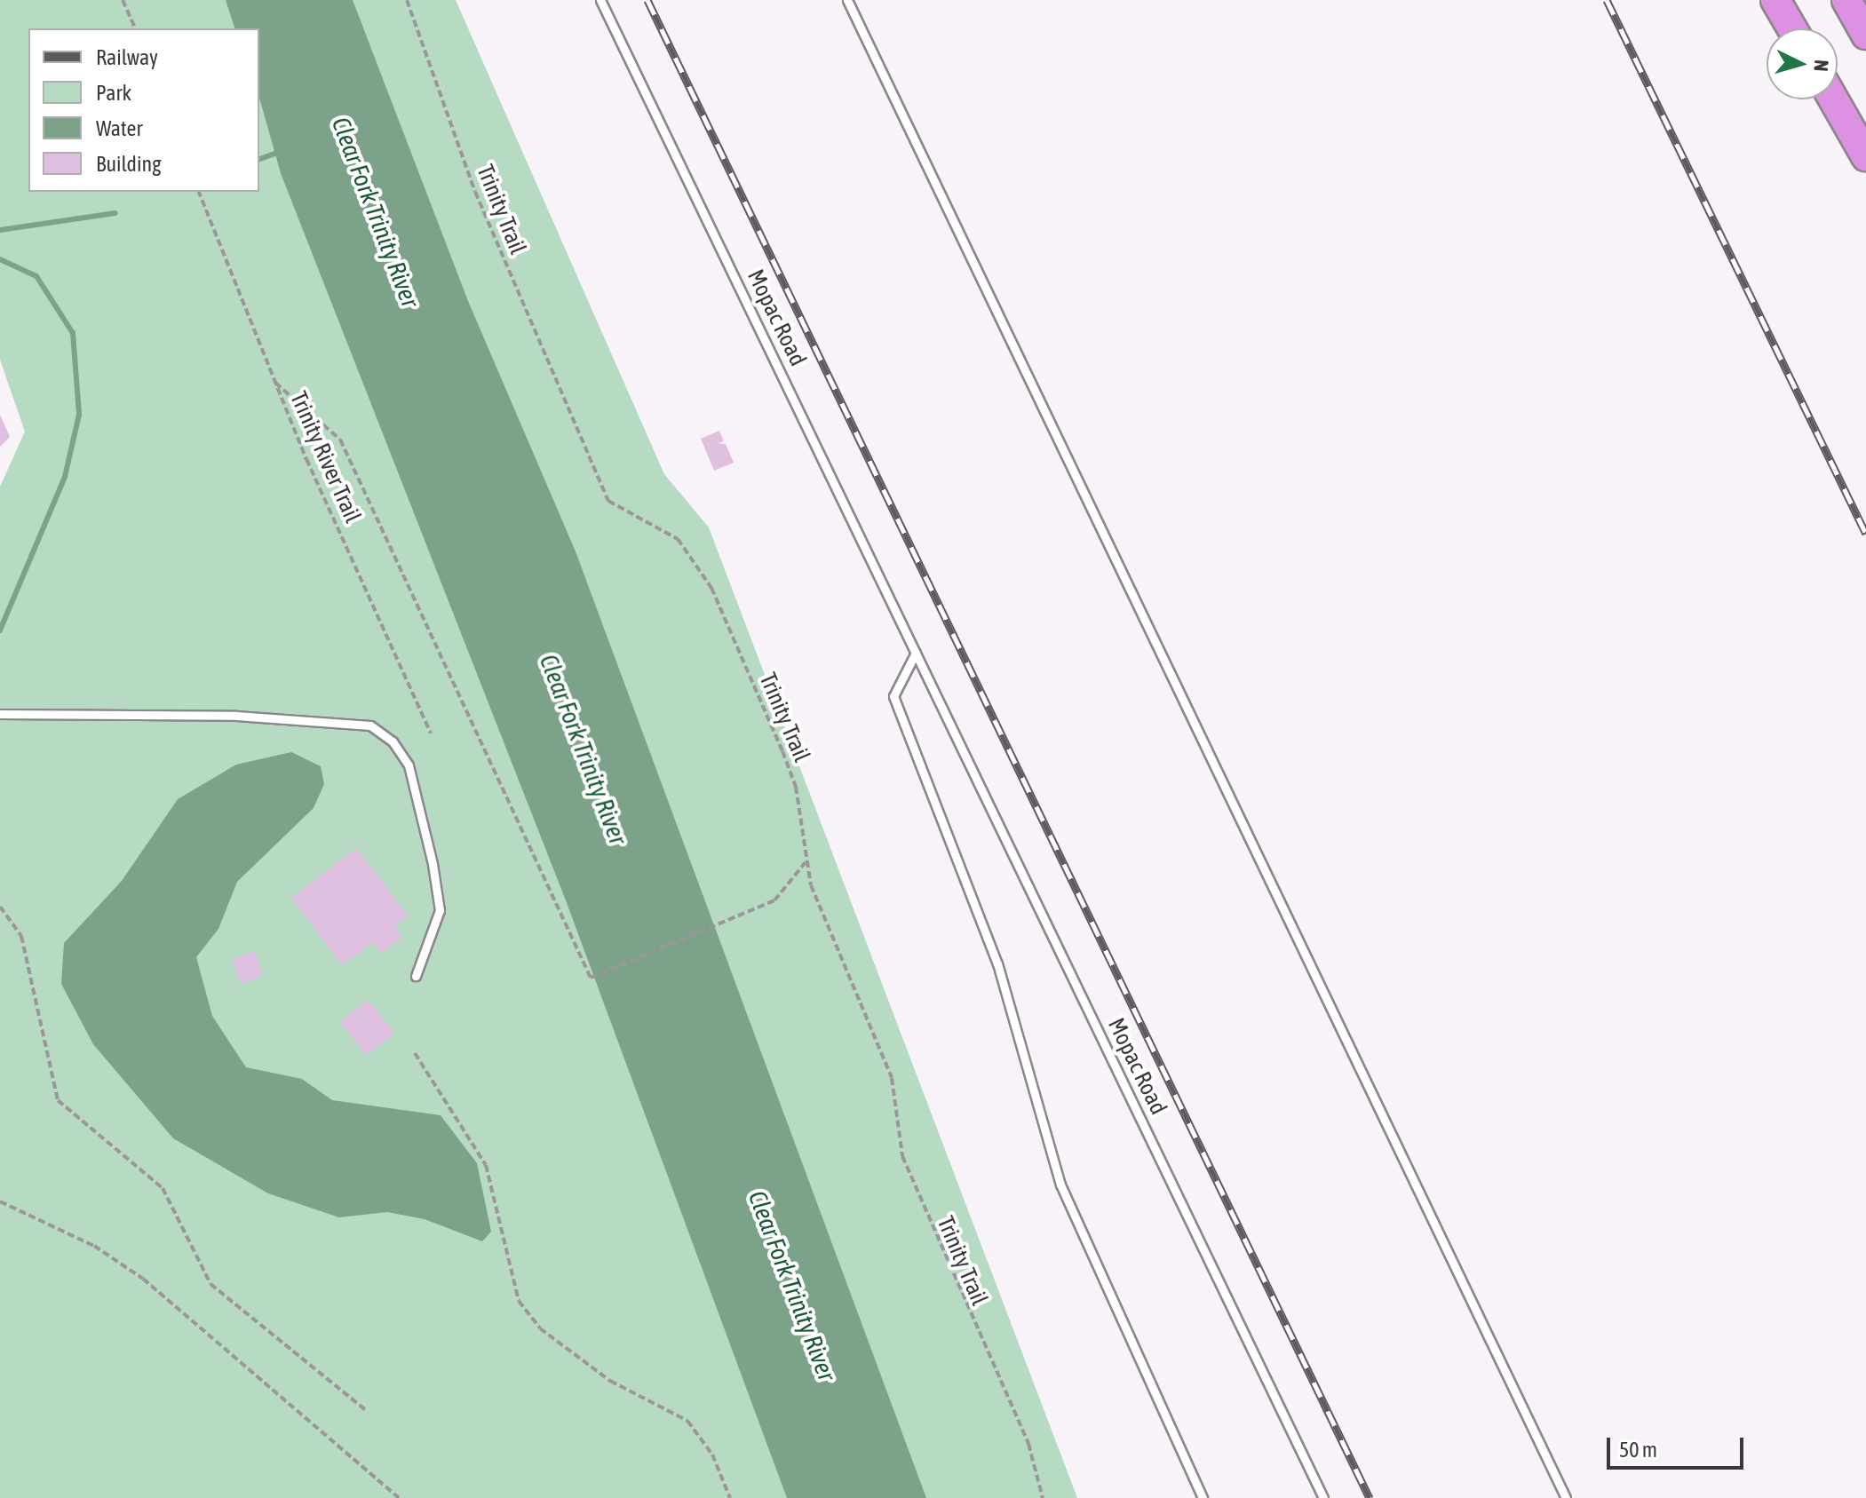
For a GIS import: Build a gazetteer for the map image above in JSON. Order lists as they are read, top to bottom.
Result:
{
  "streets": {
    "lane": ["Mopac Road"],
    "path": ["Trinity Trail", "Trinity River Trail"]
  },
  "water": ["Clear Fork Trinity River"],
  "legend": [
    "Railway",
    "Park",
    "Water",
    "Building"
  ],
  "scale_bar": "50 m",
  "north": "right"
}
